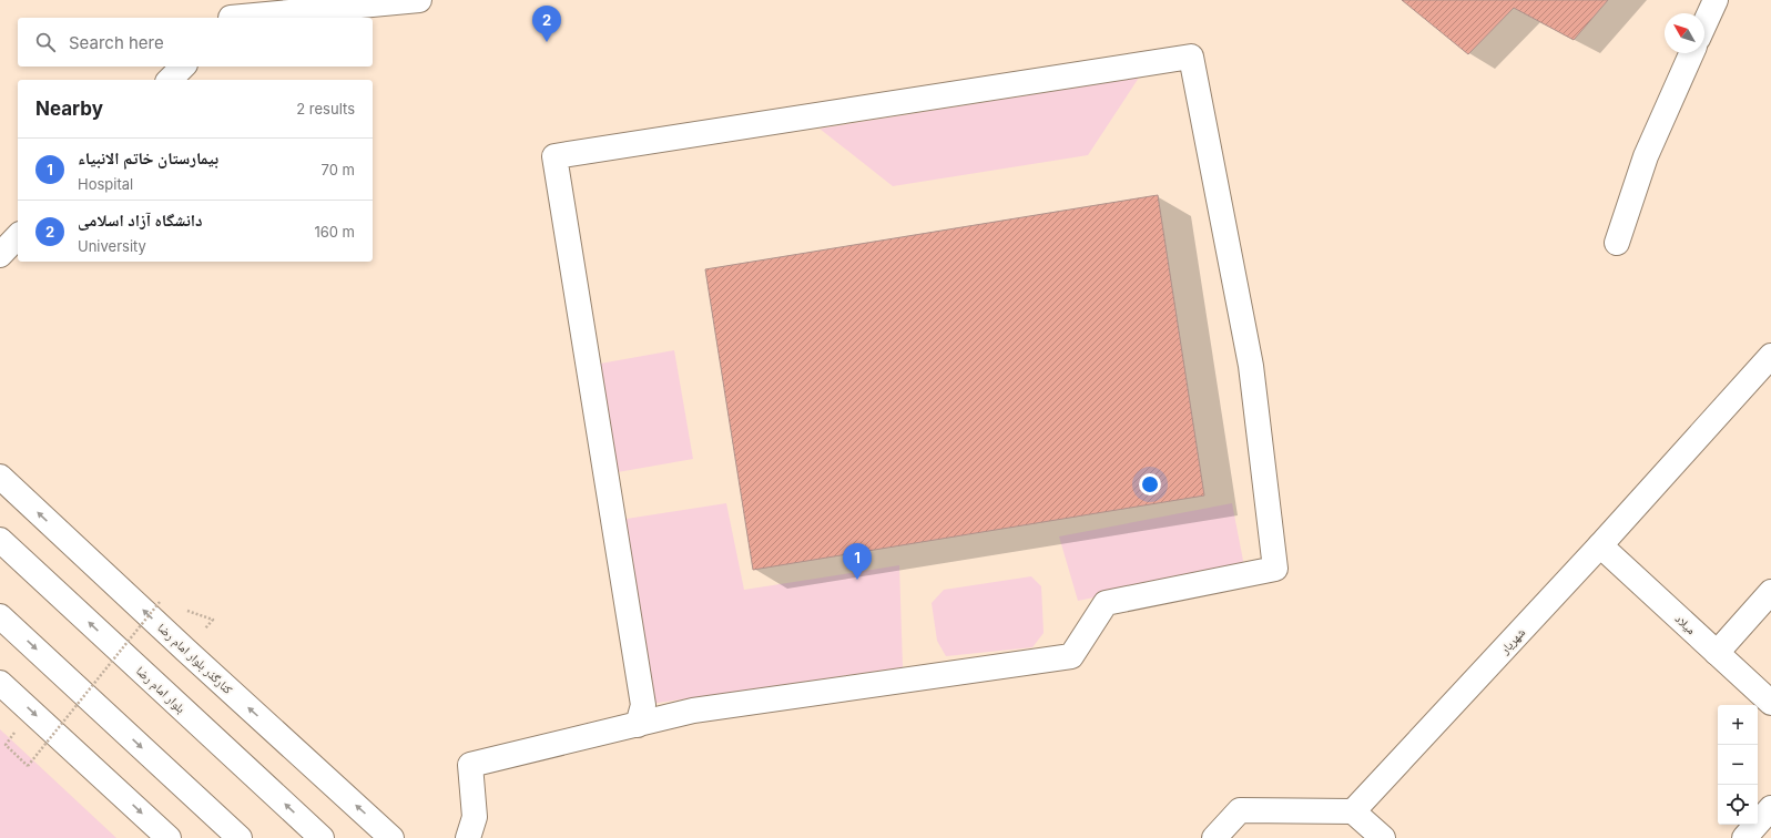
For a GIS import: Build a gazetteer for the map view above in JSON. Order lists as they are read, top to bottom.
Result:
{
  "streets": {
    "street": [
      "میلاد",
      "شهریار",
      "کنارگذر بلوار امام رضا",
      "بلوار امام رضا"
    ]
  },
  "crossings": [
    ["میلاد", "شهریار"]
  ],
  "north": "top left",
  "page": {
    "pins": ["2", "1"],
    "search": "Search here",
    "heading": ["Nearby", "2 results"],
    "list": [
      {
        "mark": "1",
        "name": "بیمارستان خاتم الانبیاء",
        "note": "Hospital",
        "value": "70 m"
      },
      {
        "mark": "2",
        "name": "دانشگاه آزاد اسلامی",
        "note": "University",
        "value": "160 m"
      }
    ],
    "map_buttons": ["+", "−"]
  }
}
